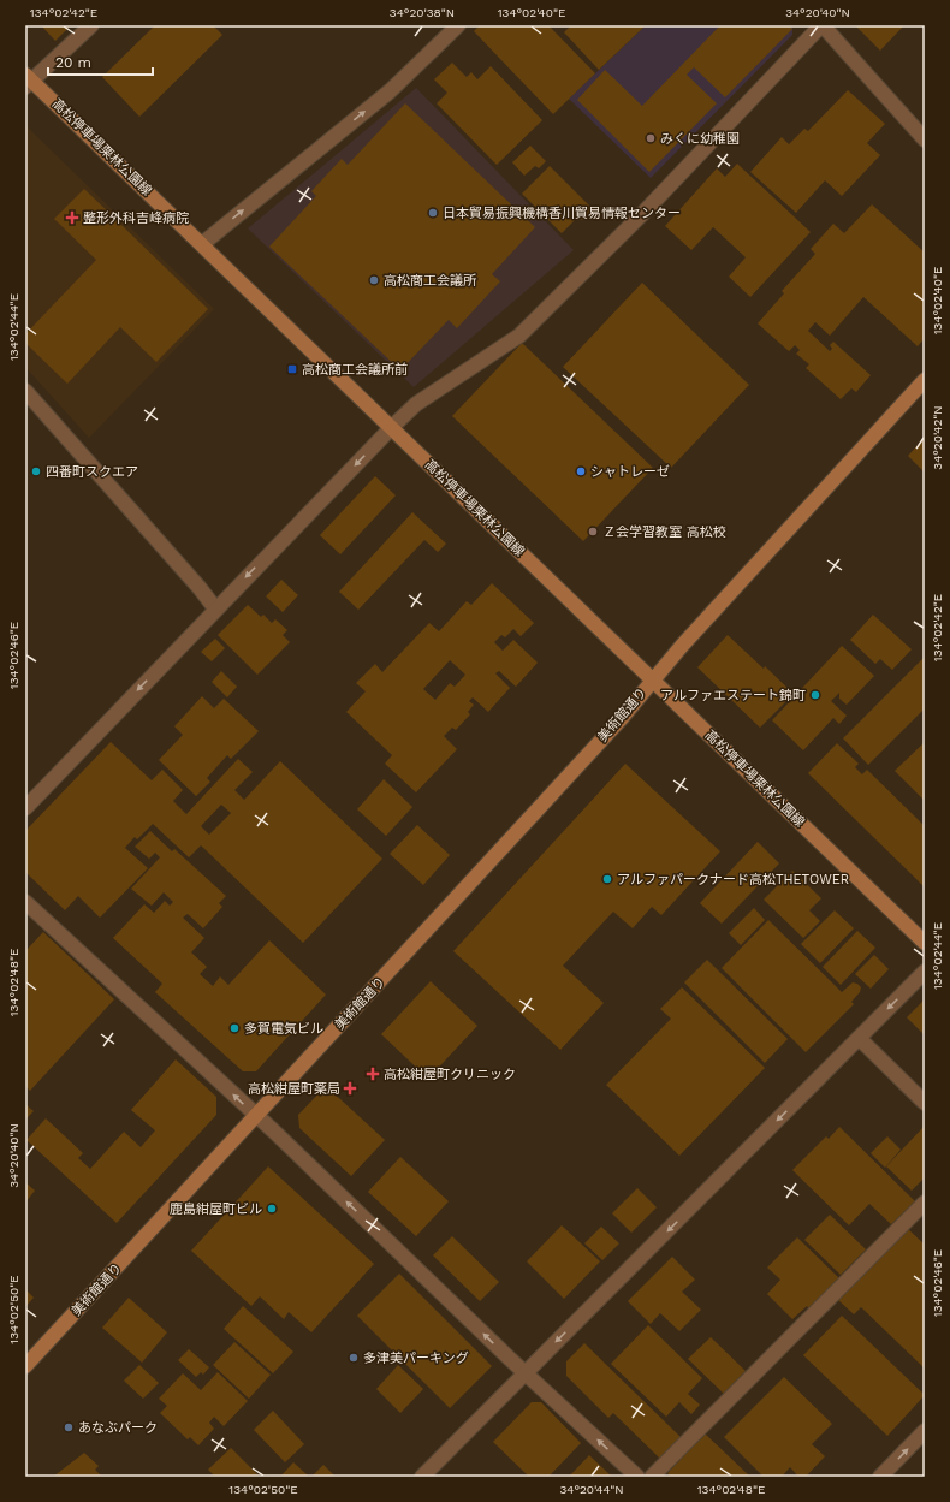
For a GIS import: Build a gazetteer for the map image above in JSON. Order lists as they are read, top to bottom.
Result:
{
  "streets": {
    "street": ["高松停車場栗林公園線", "美術館通り"]
  },
  "crossings": [
    ["高松停車場栗林公園線", "美術館通り"]
  ],
  "places": {
    "other": [
      "みくに幼稚園",
      "日本貿易振興機構香川貿易情報センター",
      "高松商工会議所",
      "四番町スクエア",
      "シャトレーゼ",
      "Ｚ会学習教室 高松校",
      "アルファエステート錦町",
      "アルファパークナード高松THETOWER",
      "多賀電気ビル",
      "鹿島紺屋町ビル",
      "多津美パーキング",
      "あなぶパーク"
    ],
    "health": ["整形外科吉峰病院", "高松紺屋町クリニック", "高松紺屋町薬局"],
    "transit": ["高松商工会議所前"]
  },
  "scale_bar": "20 m",
  "coordinates": [
    "134°02'42\"E",
    "34°20'38\"N",
    "134°02'40\"E",
    "34°20'40\"N",
    "134°02'44\"E",
    "34°20'42\"N",
    "134°02'46\"E",
    "134°02'48\"E",
    "134°02'50\"E",
    "34°20'44\"N"
  ]
}
